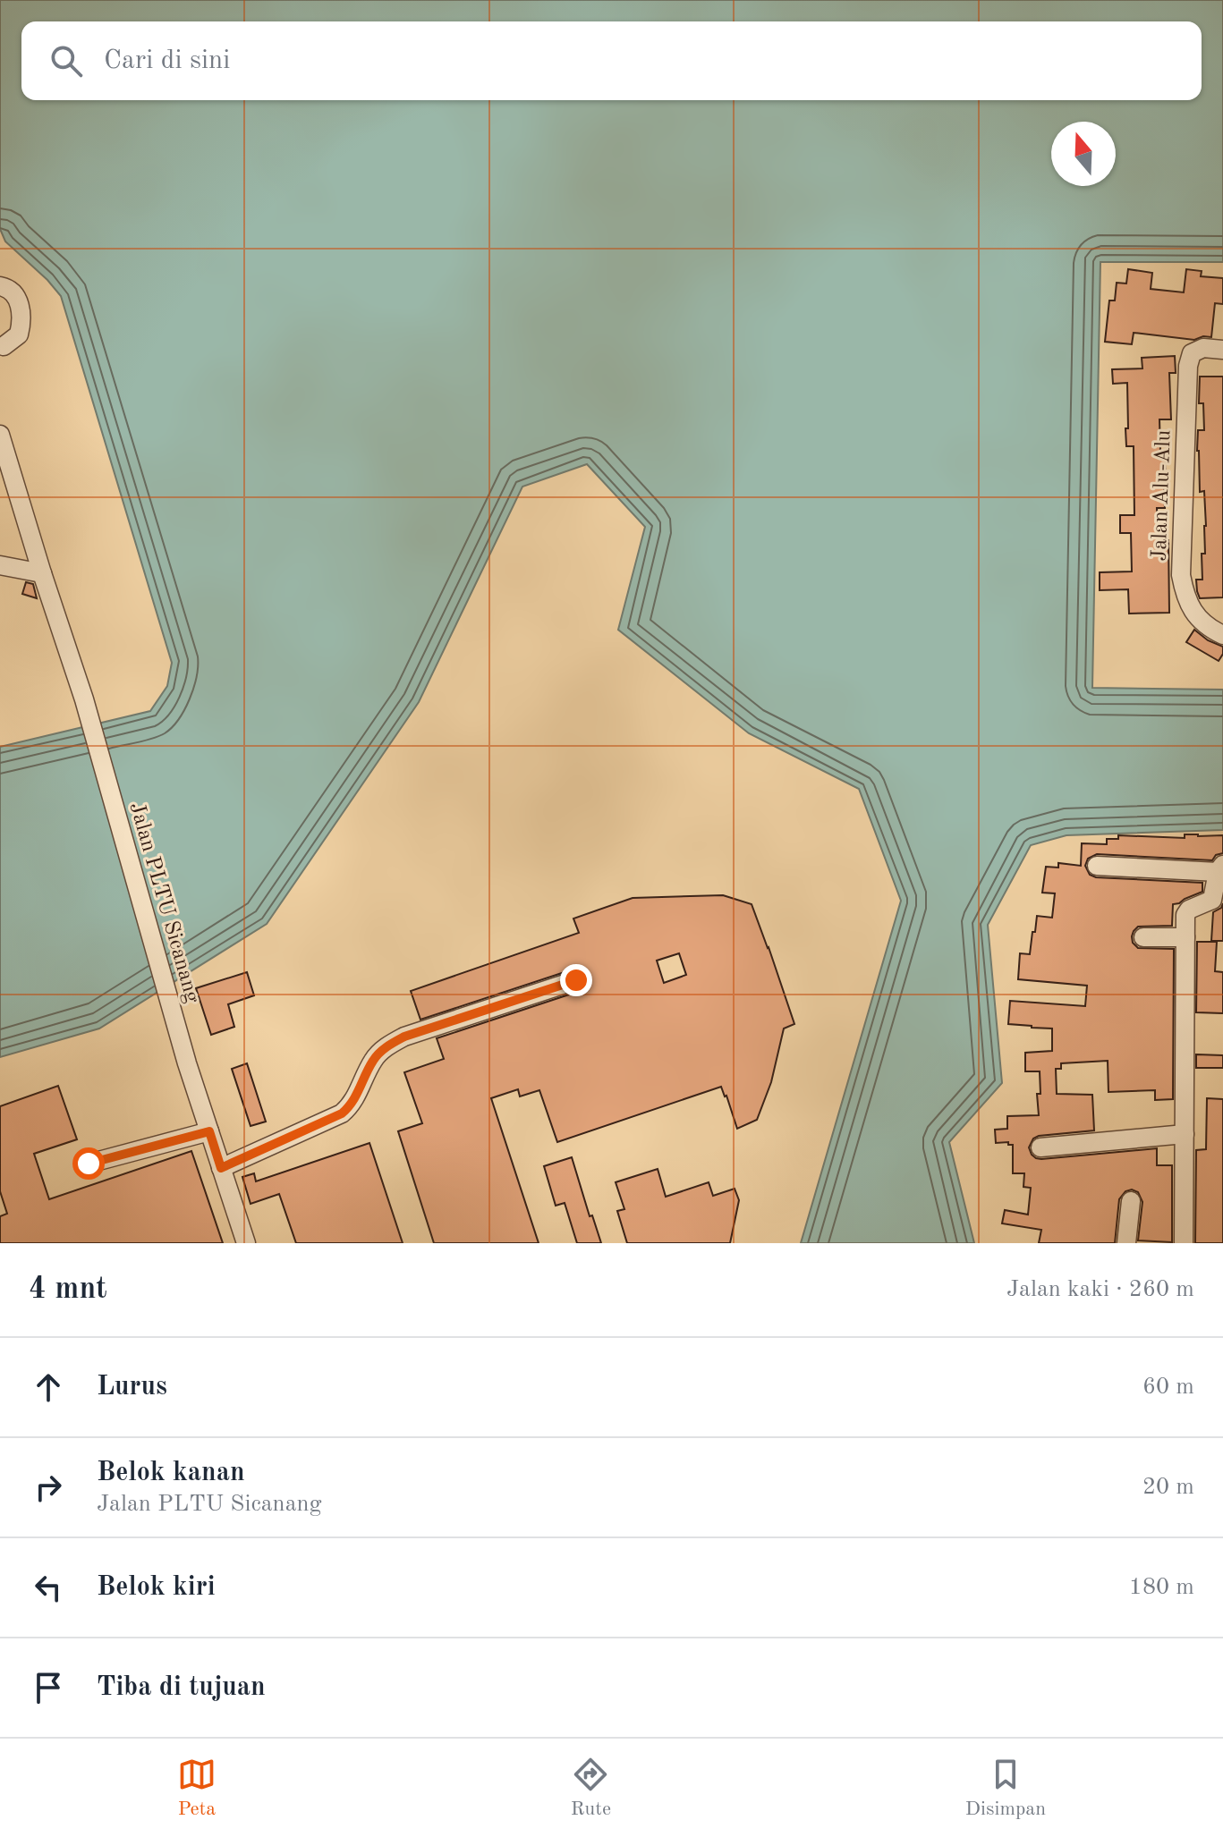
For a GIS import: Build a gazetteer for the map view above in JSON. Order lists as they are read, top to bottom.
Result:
{
  "streets": {
    "street": ["Jalan Alu-Alu", "Jalan PLTU Sicanang"]
  },
  "north": "top",
  "page": {
    "search": "Cari di sini",
    "heading": ["4 mnt", "Jalan kaki · 260 m"],
    "list": [
      ["Lurus", "60 m"],
      ["Belok kanan", "Jalan PLTU Sicanang", "20 m"],
      ["Belok kiri", "180 m"],
      "Tiba di tujuan"
    ],
    "nav": ["Peta", "Rute", "Disimpan"]
  }
}
